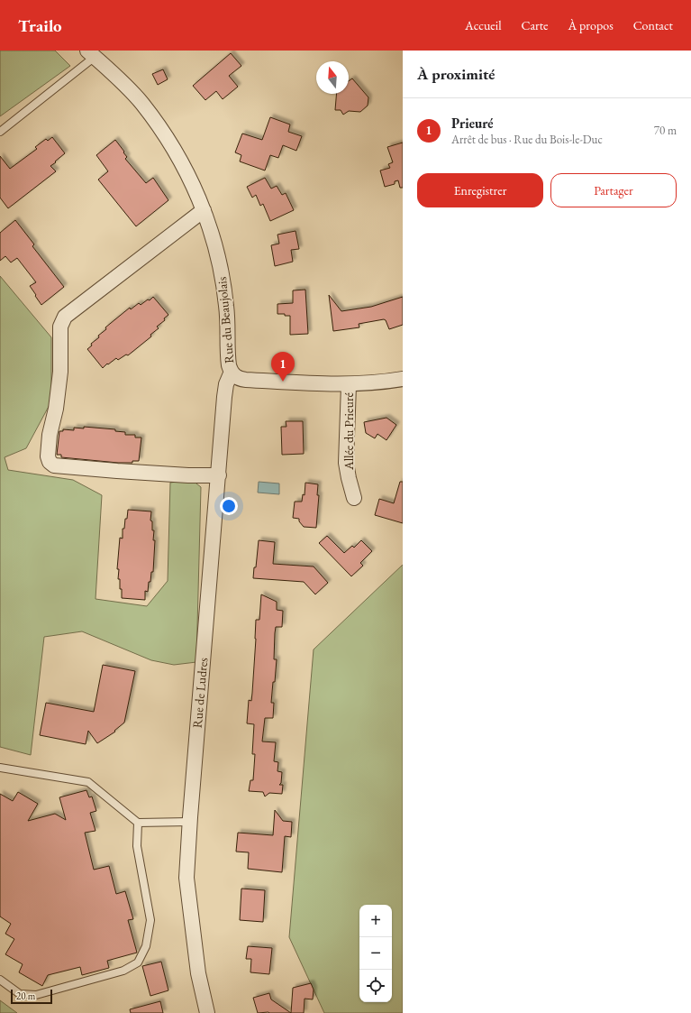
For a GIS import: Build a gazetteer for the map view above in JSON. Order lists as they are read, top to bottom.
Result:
{
  "streets": {
    "street": ["Rue du Beaujolais", "Allée du Prieuré", "Rue de Ludres"]
  },
  "crossings": [
    ["Rue du Beaujolais", "Rue de Ludres"]
  ],
  "scale_bar": "20 m",
  "north": "top",
  "page": {
    "header": "Trailo",
    "nav": [
      "Accueil",
      "Carte",
      "À propos",
      "Contact"
    ],
    "heading": "À proximité",
    "list": [
      {
        "mark": "1",
        "name": "Prieuré",
        "note": "Arrêt de bus · Rue du Bois-le-Duc",
        "value": "70 m"
      }
    ],
    "buttons": ["Enregistrer", "Partager"],
    "pins": "1",
    "map_buttons": ["+", "−"],
    "scale": "20 m"
  }
}
